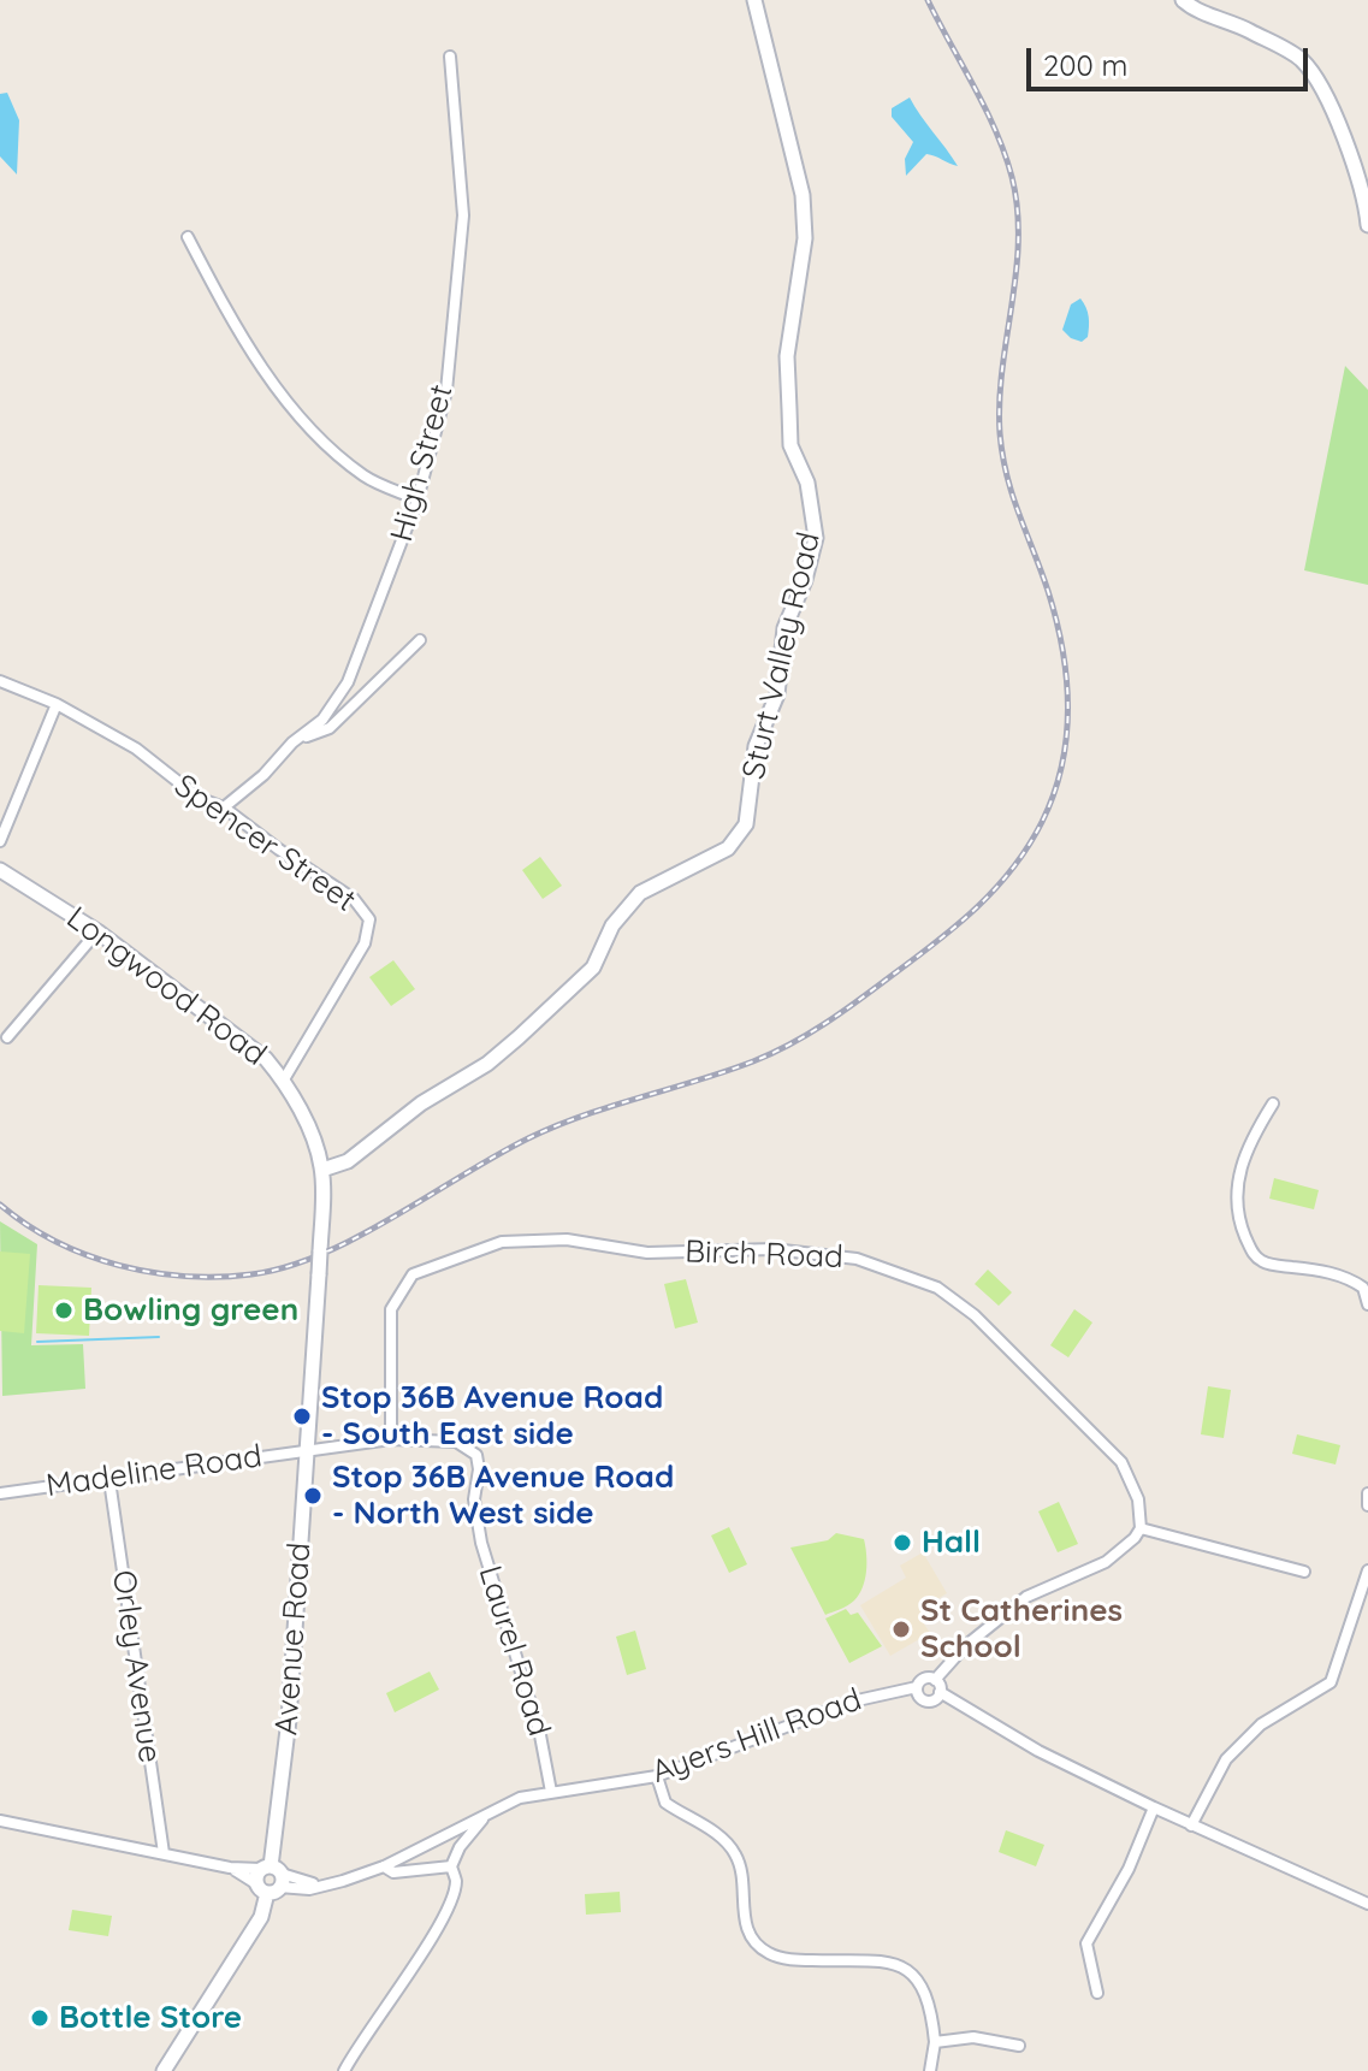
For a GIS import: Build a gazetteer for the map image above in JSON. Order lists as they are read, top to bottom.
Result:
{
  "streets": {
    "street": [
      "High Street",
      "Sturt Valley Road",
      "Spencer Street",
      "Longwood Road",
      "Birch Road",
      "Madeline Road",
      "Avenue Road",
      "Laurel Road",
      "Orley Avenue",
      "Ayers Hill Road"
    ]
  },
  "crossings": [
    ["High Street", "Spencer Street"],
    ["Sturt Valley Road", "Avenue Road"],
    ["Spencer Street", "Longwood Road"],
    ["Longwood Road", "Avenue Road"],
    ["Birch Road", "Laurel Road"],
    ["Madeline Road", "Avenue Road"],
    ["Madeline Road", "Laurel Road"],
    ["Madeline Road", "Orley Avenue"],
    ["Avenue Road", "Laurel Road"],
    ["Avenue Road", "Ayers Hill Road"],
    ["Laurel Road", "Ayers Hill Road"],
    ["Orley Avenue", "Ayers Hill Road"]
  ],
  "places": [
    "Bowling green",
    "Stop 36B Avenue Road - South East side",
    "Stop 36B Avenue Road - North West side",
    "Hall",
    "St Catherines School",
    "Bottle Store"
  ],
  "scale_bar": "200 m"
}
